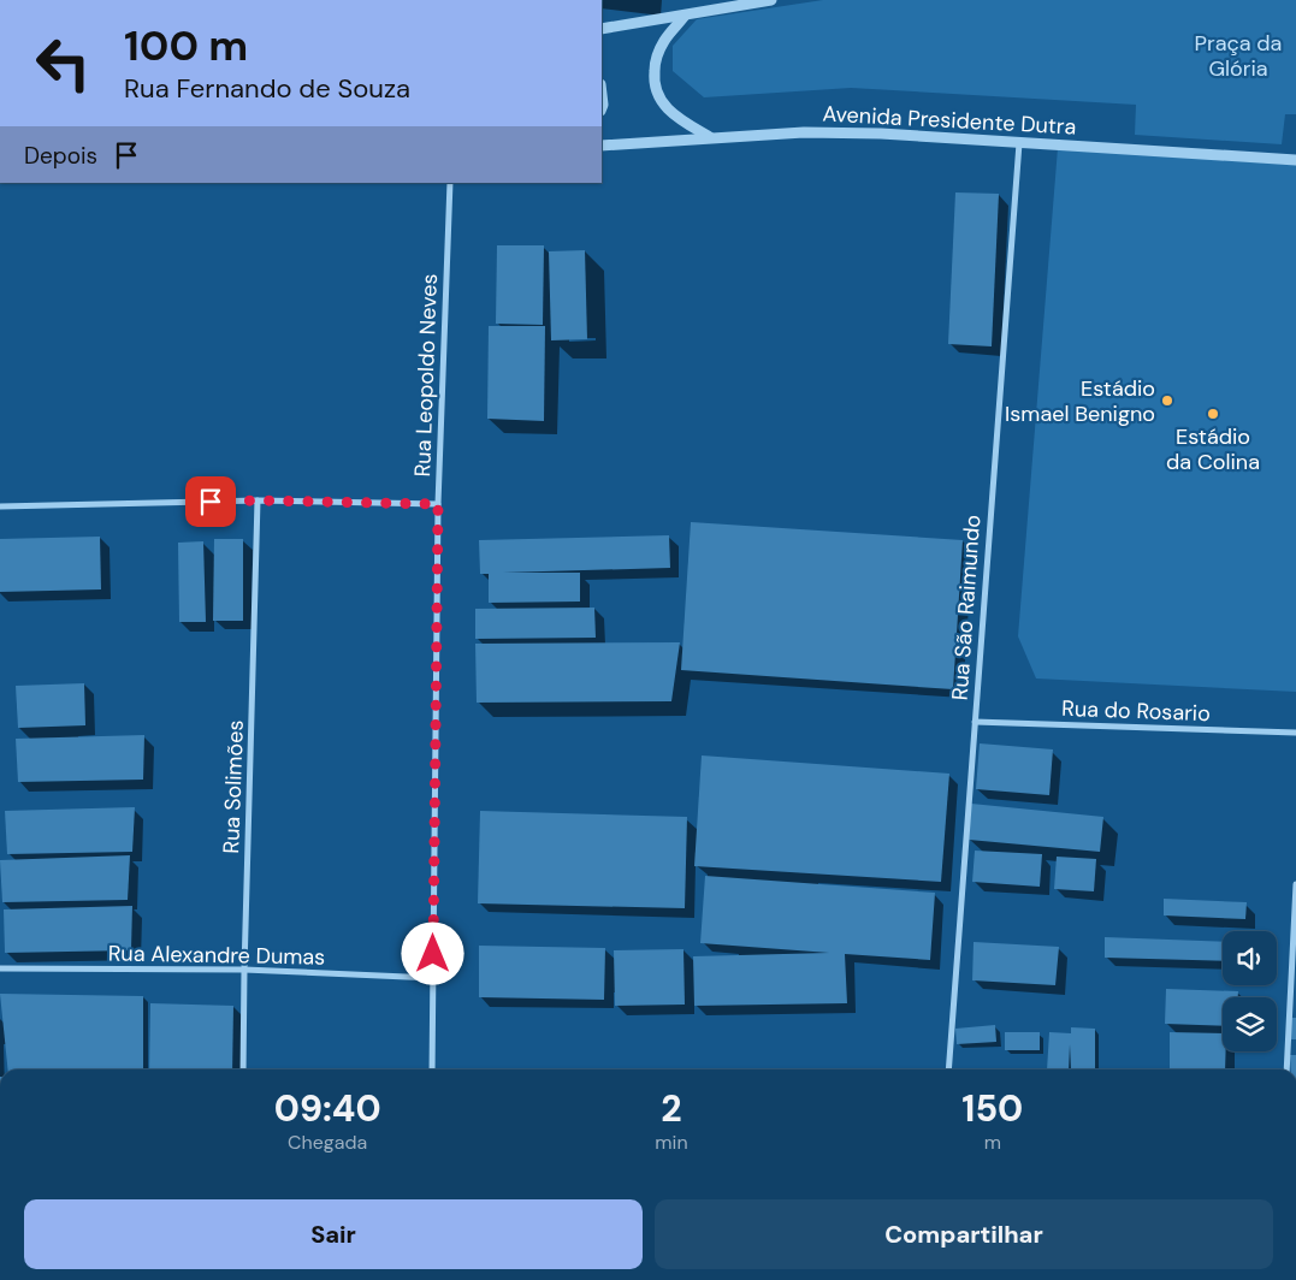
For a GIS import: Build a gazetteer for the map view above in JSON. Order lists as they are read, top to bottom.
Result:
{
  "streets": {
    "street": [
      "Avenida Presidente Dutra",
      "Rua Leopoldo Neves",
      "Rua São Raimundo",
      "Rua do Rosario",
      "Rua Solimões",
      "Rua Alexandre Dumas"
    ]
  },
  "crossings": [
    ["Avenida Presidente Dutra", "Rua São Raimundo"],
    ["Rua Leopoldo Neves", "Rua Alexandre Dumas"],
    ["Rua São Raimundo", "Rua do Rosario"],
    ["Rua Solimões", "Rua Alexandre Dumas"]
  ],
  "parks": ["Praça da Glória"],
  "places": ["Estádio Ismael Benigno", "Estádio da Colina"],
  "page": {
    "turn": ["100 m", "Rua Fernando de Souza"],
    "then": "Depois",
    "eta": [
      "09:40",
      "Chegada",
      "2",
      "min",
      "150",
      "m"
    ],
    "buttons": ["Sair", "Compartilhar"]
  }
}
